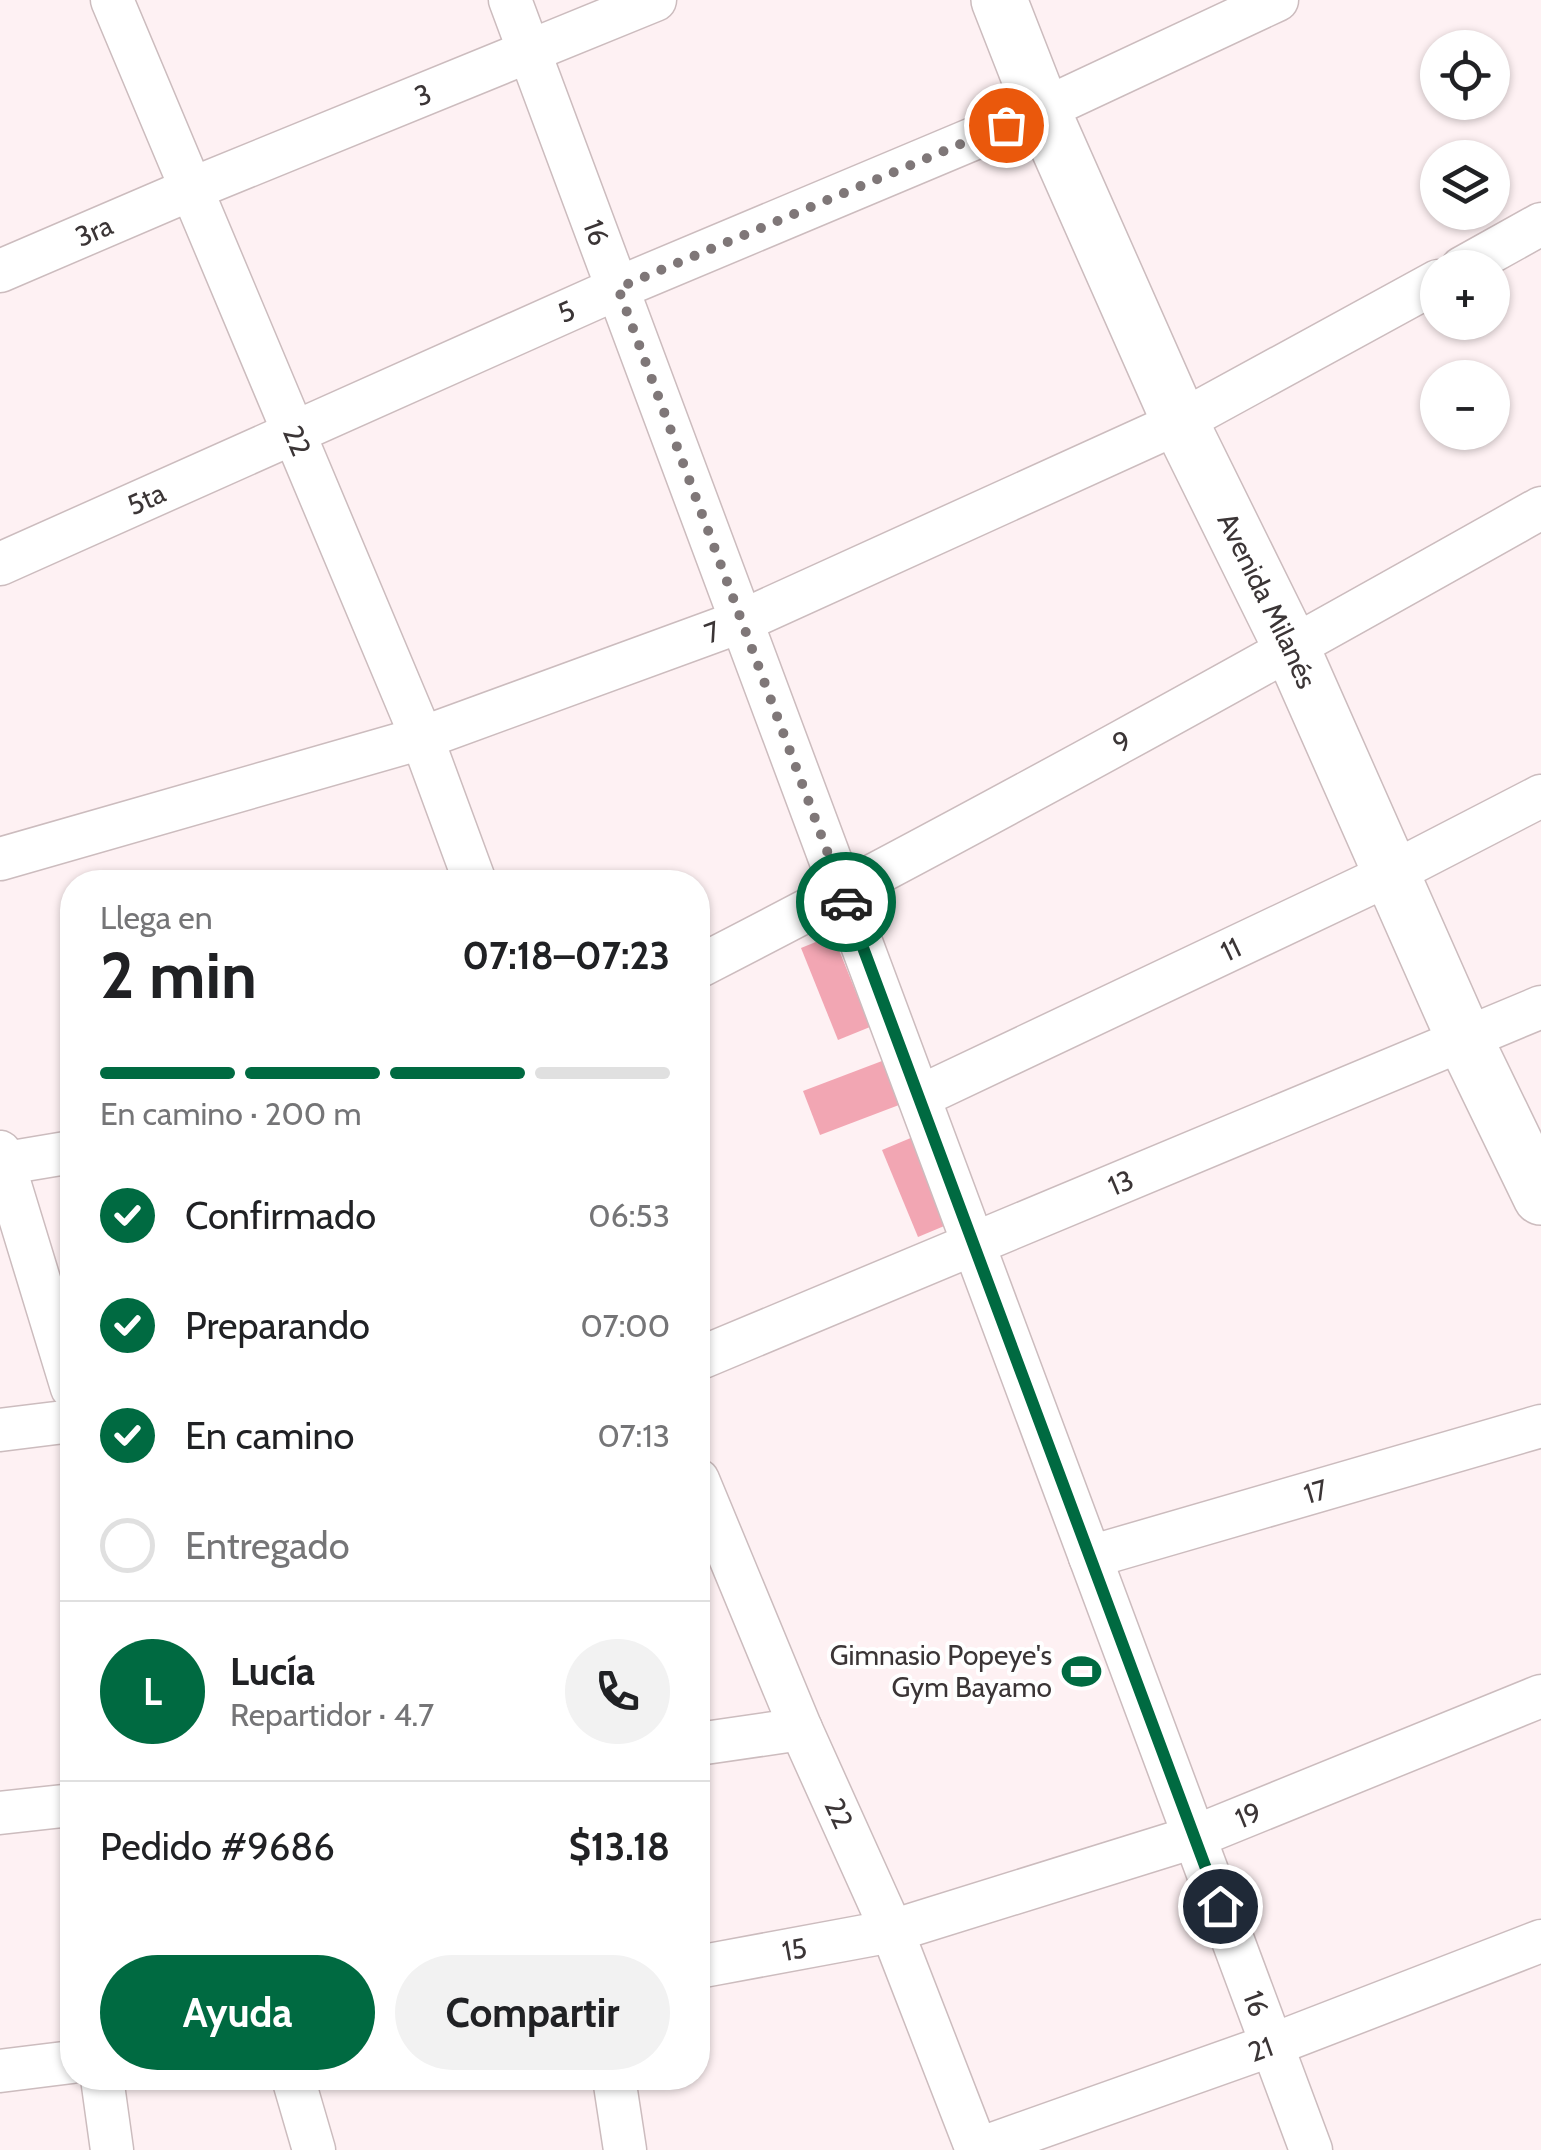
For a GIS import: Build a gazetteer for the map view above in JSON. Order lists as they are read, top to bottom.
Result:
{
  "streets": {
    "street": [
      "3",
      "3ra",
      "16",
      "5",
      "22",
      "5ta",
      "Avenida Milanés",
      "7",
      "9",
      "11",
      "13",
      "17",
      "19",
      "15",
      "21"
    ]
  },
  "crossings": [
    ["3", "3ra"],
    ["3", "16"],
    ["3", "22"],
    ["3ra", "22"],
    ["16", "5"],
    ["16", "7"],
    ["16", "9"],
    ["16", "11"],
    ["16", "13"],
    ["16", "17"],
    ["16", "19"],
    ["16", "21"],
    ["5", "22"],
    ["5", "5ta"],
    ["5", "Avenida Milanés"],
    ["22", "5ta"],
    ["22", "7"],
    ["22", "19"],
    ["22", "15"],
    ["22", "21"],
    ["Avenida Milanés", "7"],
    ["Avenida Milanés", "9"],
    ["Avenida Milanés", "11"],
    ["Avenida Milanés", "13"],
    ["19", "15"]
  ],
  "places": {
    "sports": ["Gimnasio Popeye's Gym Bayamo"]
  },
  "page": {
    "map_buttons": ["+", "−"],
    "heading": ["2 min", "Llega en", "07:18–07:23"],
    "panel": [
      "Lucía",
      "Repartidor · 4.7",
      "Pedido #9686",
      "$13.18"
    ],
    "bar": "En camino · 200 m",
    "list": [
      ["Confirmado", "06:53"],
      ["Preparando", "07:00"],
      ["En camino", "07:13"],
      "Entregado"
    ],
    "round": "L",
    "buttons": ["Ayuda", "Compartir"]
  }
}
